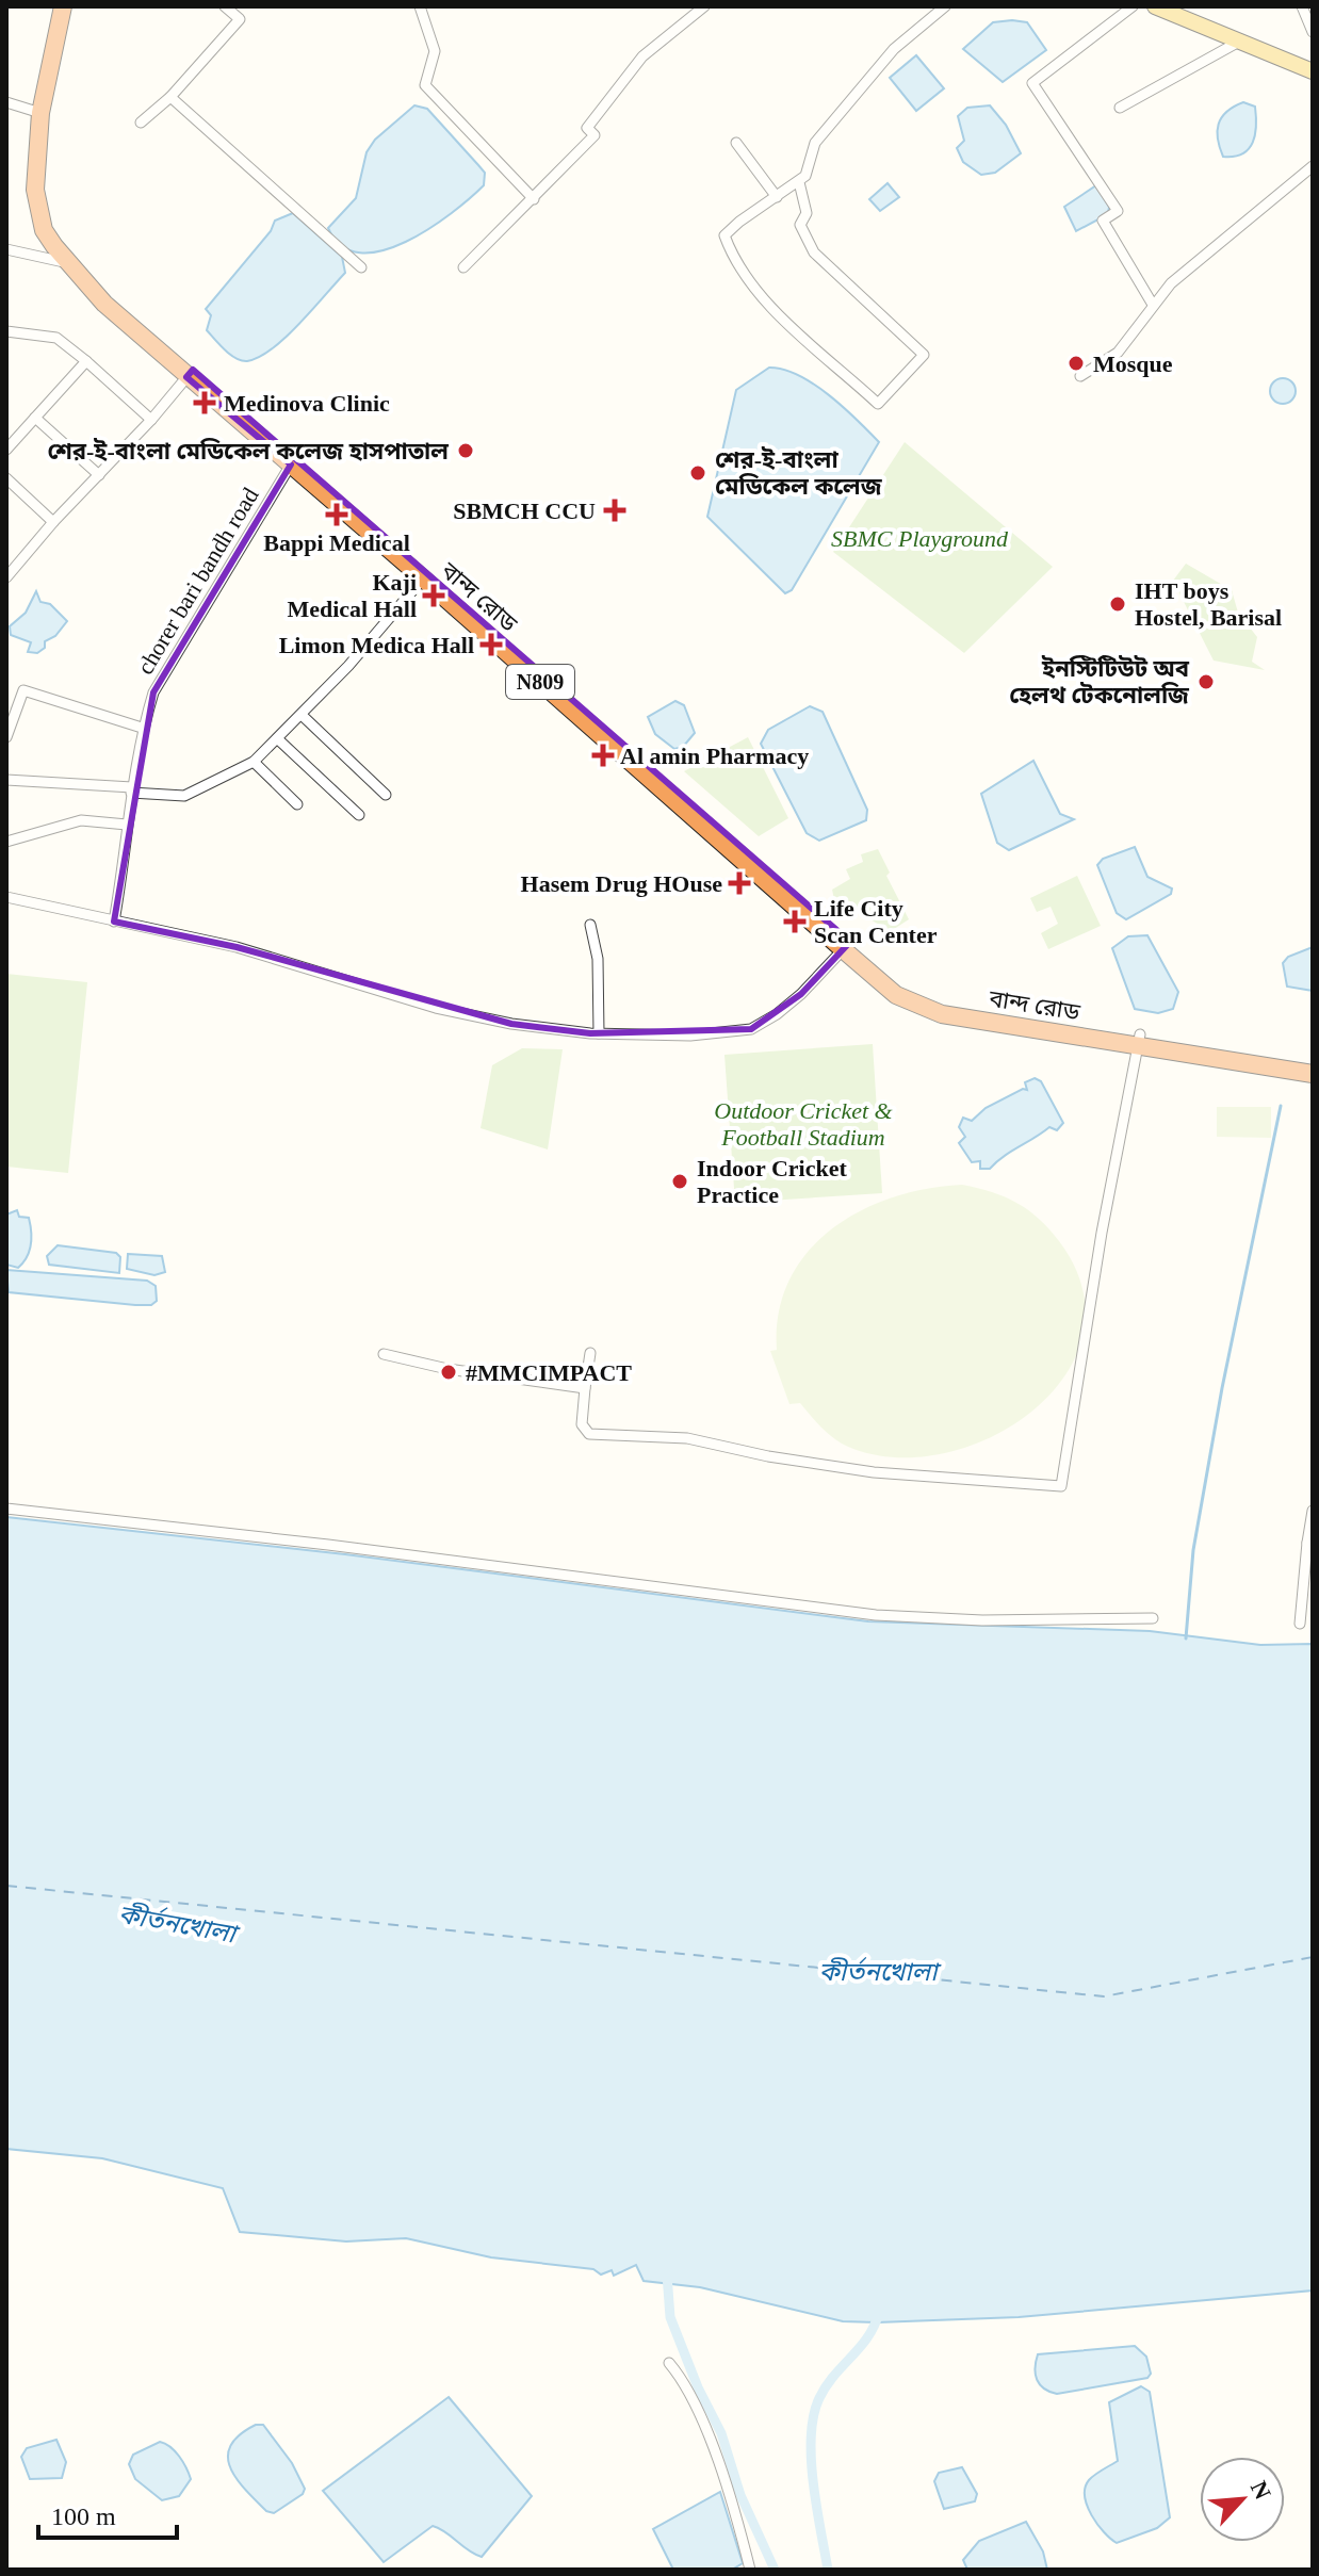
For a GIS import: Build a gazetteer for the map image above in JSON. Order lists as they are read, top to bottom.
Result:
{
  "streets": {
    "highway": ["বান্দ রোড", "N809"],
    "street": ["chorer bari bandh road"]
  },
  "crossings": [
    ["chorer bari bandh road", "বান্দ রোড"]
  ],
  "water": ["কীর্তনখোলা"],
  "parks": ["SBMC Playground", "Outdoor Cricket & Football Stadium"],
  "places": {
    "other": [
      "Mosque",
      "শের-ই-বাংলা মেডিকেল কলেজ হাসপাতাল",
      "শের-ই-বাংলা মেডিকেল কলেজ",
      "IHT boys Hostel, Barisal",
      "ইনস্টিটিউট অব হেলথ টেকনোলজি",
      "Indoor Cricket Practice",
      "#MMCIMPACT"
    ],
    "health": [
      "Medinova Clinic",
      "SBMCH CCU",
      "Bappi Medical",
      "Kaji Medical Hall",
      "Limon Medica Hall",
      "Al amin Pharmacy",
      "Hasem Drug HOuse",
      "Life City Scan Center"
    ]
  },
  "scale_bar": "100 m",
  "north": "top right"
}
